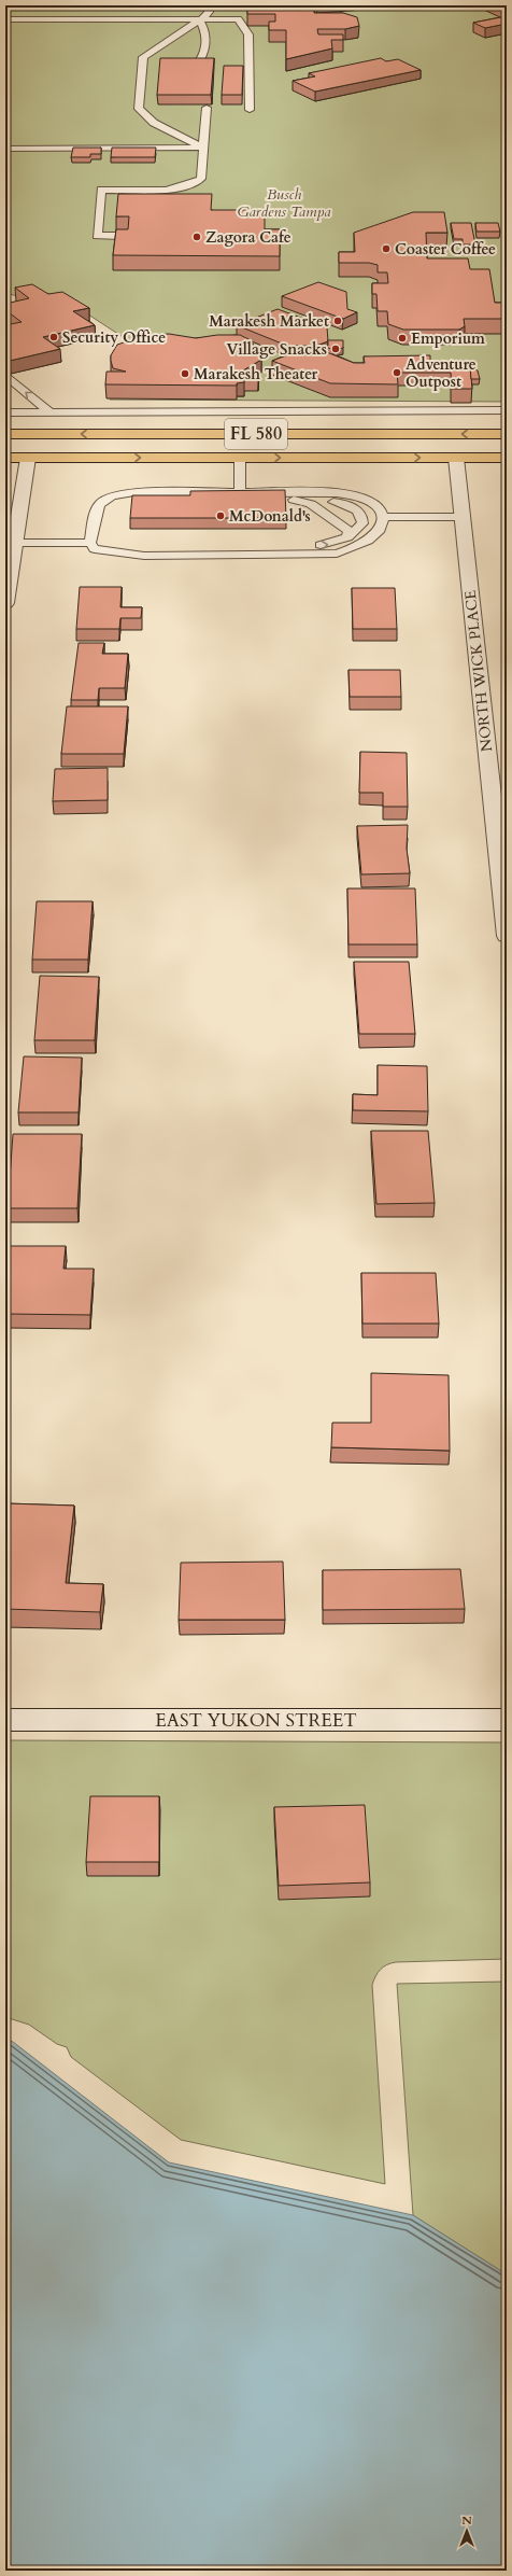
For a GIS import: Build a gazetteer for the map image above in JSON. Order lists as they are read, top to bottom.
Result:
{
  "streets": {
    "main road": ["FL 580"],
    "street": ["NORTH WICK PLACE", "EAST YUKON STREET"]
  },
  "crossings": [
    ["FL 580", "NORTH WICK PLACE"]
  ],
  "parks": ["Busch Gardens Tampa"],
  "places": [
    "Zagora Cafe",
    "Coaster Coffee",
    "Marakesh Market",
    "Security Office",
    "Emporium",
    "Village Snacks",
    "Adventure Outpost",
    "Marakesh Theater",
    "McDonald's"
  ],
  "north": "top"
}
